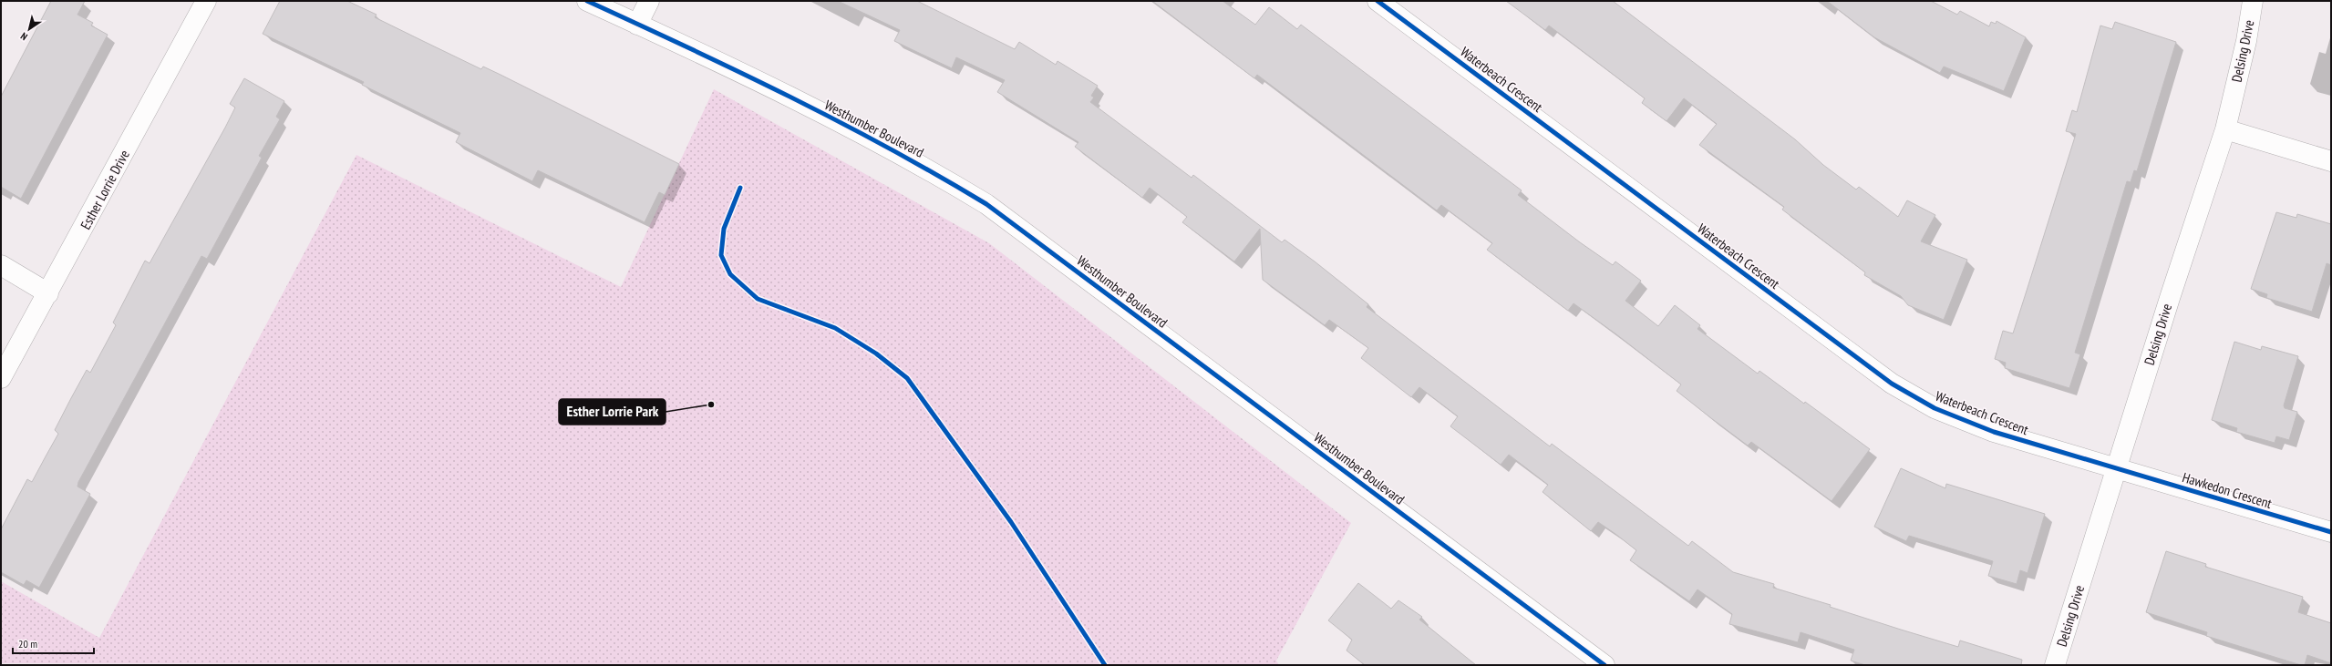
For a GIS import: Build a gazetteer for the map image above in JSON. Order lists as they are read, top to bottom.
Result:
{
  "streets": {
    "street": [
      "Delsing Drive",
      "Waterbeach Crescent",
      "Westhumber Boulevard",
      "Esther Lorrie Drive",
      "Hawkedon Crescent"
    ]
  },
  "crossings": [
    ["Delsing Drive", "Waterbeach Crescent"],
    ["Delsing Drive", "Hawkedon Crescent"],
    ["Waterbeach Crescent", "Hawkedon Crescent"]
  ],
  "places": ["Esther Lorrie Park"],
  "scale_bar": "20 m",
  "north": "bottom left"
}
